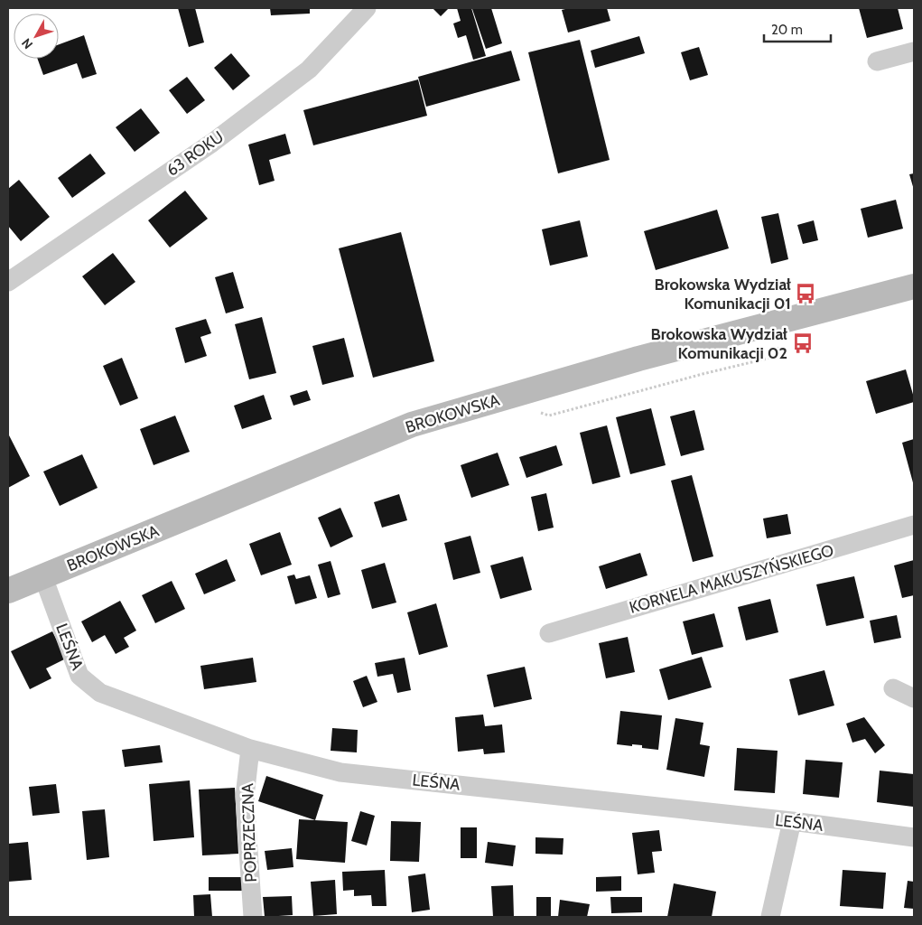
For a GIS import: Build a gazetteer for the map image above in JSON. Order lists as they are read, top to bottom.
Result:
{
  "streets": {
    "street": [
      "63 ROKU",
      "BROKOWSKA",
      "KORNELA MAKUSZYŃSKIEGO",
      "LEŚNA",
      "POPRZECZNA"
    ]
  },
  "crossings": [
    ["BROKOWSKA", "LEŚNA"],
    ["LEŚNA", "POPRZECZNA"]
  ],
  "places": {
    "bus stop": ["Brokowska Wydział Komunikacji 01", "Brokowska Wydział Komunikacji 02"]
  },
  "scale_bar": "20 m",
  "north": "bottom left"
}
